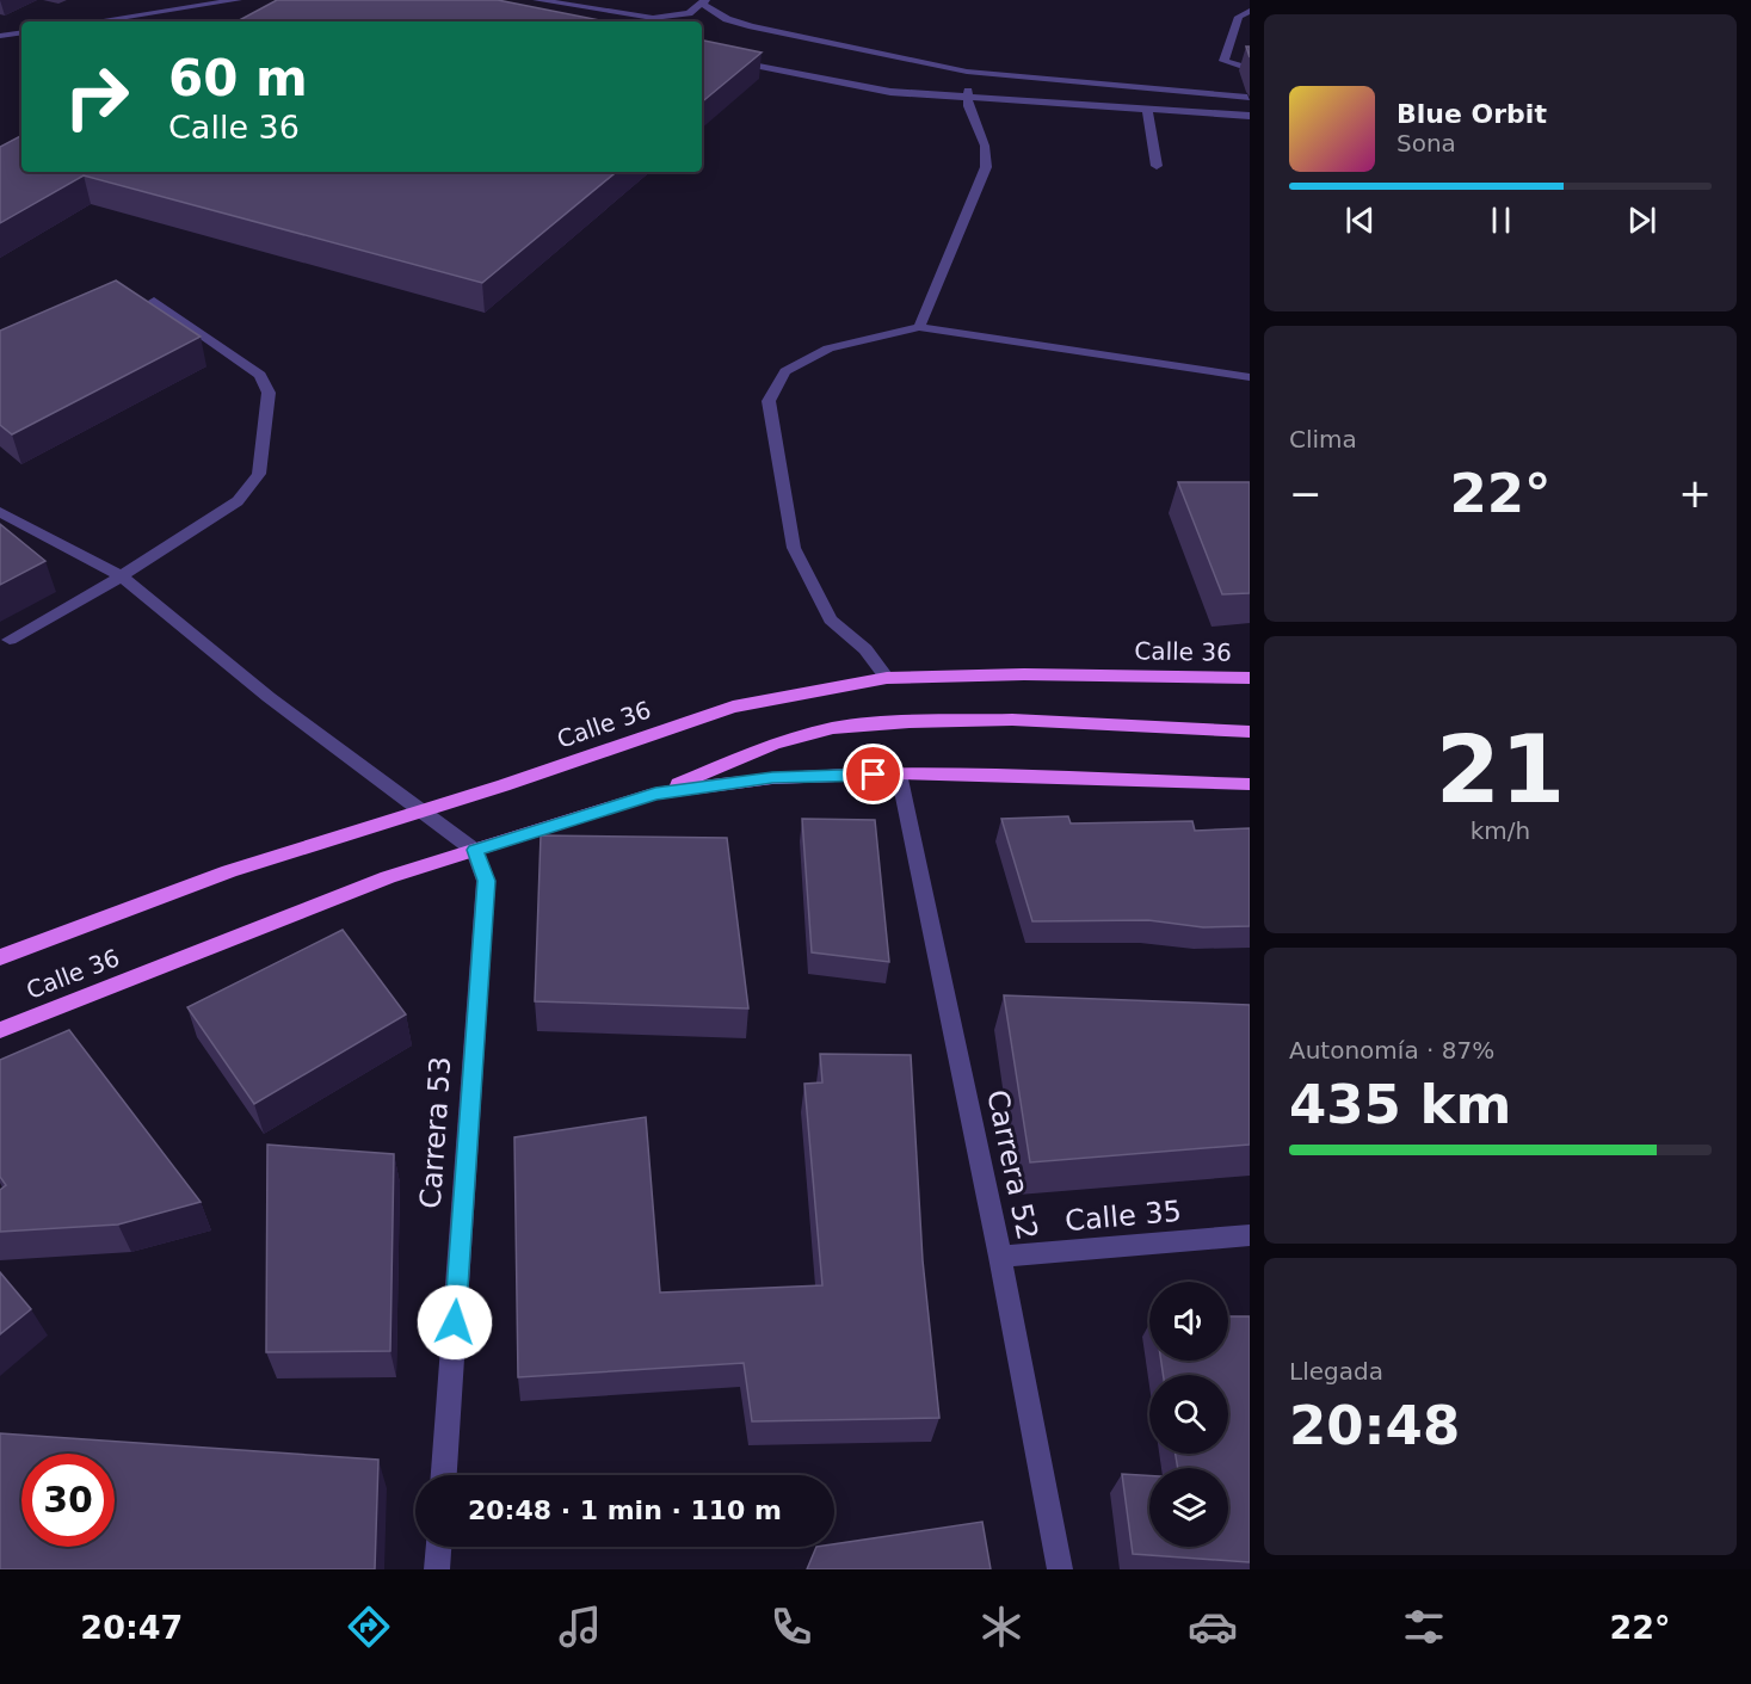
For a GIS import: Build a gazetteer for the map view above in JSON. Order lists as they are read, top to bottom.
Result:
{
  "streets": {
    "main road": ["Calle 36"],
    "street": ["Carrera 53", "Carrera 52", "Calle 35"]
  },
  "crossings": [
    ["Calle 36", "Carrera 53"],
    ["Calle 36", "Carrera 52"],
    ["Carrera 52", "Calle 35"]
  ],
  "page": {
    "turn": ["60 m", "Calle 36"],
    "song": ["Blue Orbit", "Sona"],
    "tile": [
      "Clima",
      ["21", "km/h"],
      ["Autonomía · 87%", "435 km"],
      ["Llegada", "20:48"]
    ],
    "heat": ["−", "22°", "+"],
    "limit": "30",
    "trip": "20:48 · 1 min · 110 m",
    "tabs": ["20:47", "22°"]
  }
}
